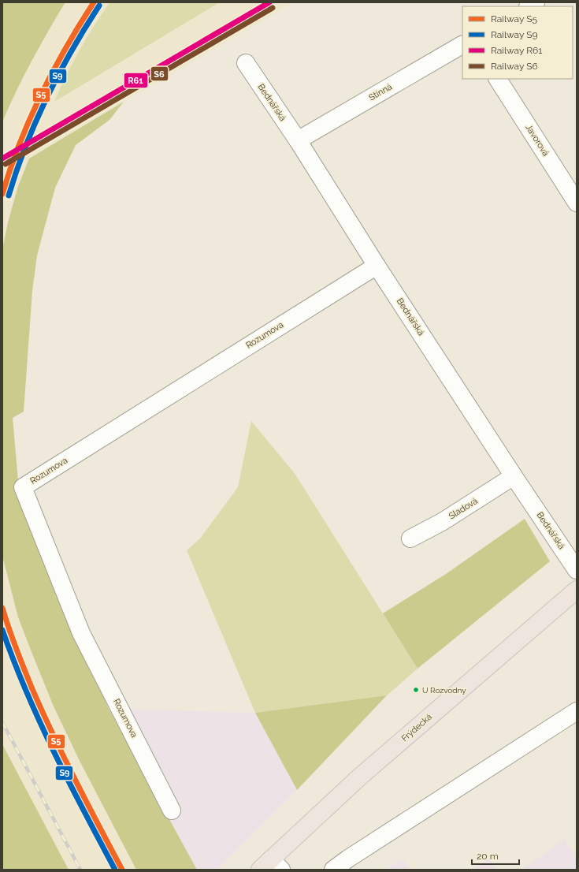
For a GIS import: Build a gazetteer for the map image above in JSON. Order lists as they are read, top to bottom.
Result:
{
  "streets": {
    "main road": ["Frýdecká"],
    "street": [
      "Stinná",
      "Bednářská",
      "Javorová",
      "Rozumova",
      "Sladová"
    ]
  },
  "crossings": [
    ["Stinná", "Bednářská"],
    ["Bednářská", "Rozumova"],
    ["Bednářská", "Sladová"]
  ],
  "places": ["U Rozvodny"],
  "lines": [
    "rail line S5",
    "rail line R61",
    "rail line S9",
    "rail line S6"
  ],
  "legend": [
    "Railway S5",
    "Railway S9",
    "Railway R61",
    "Railway S6"
  ],
  "scale_bar": "20 m"
}
